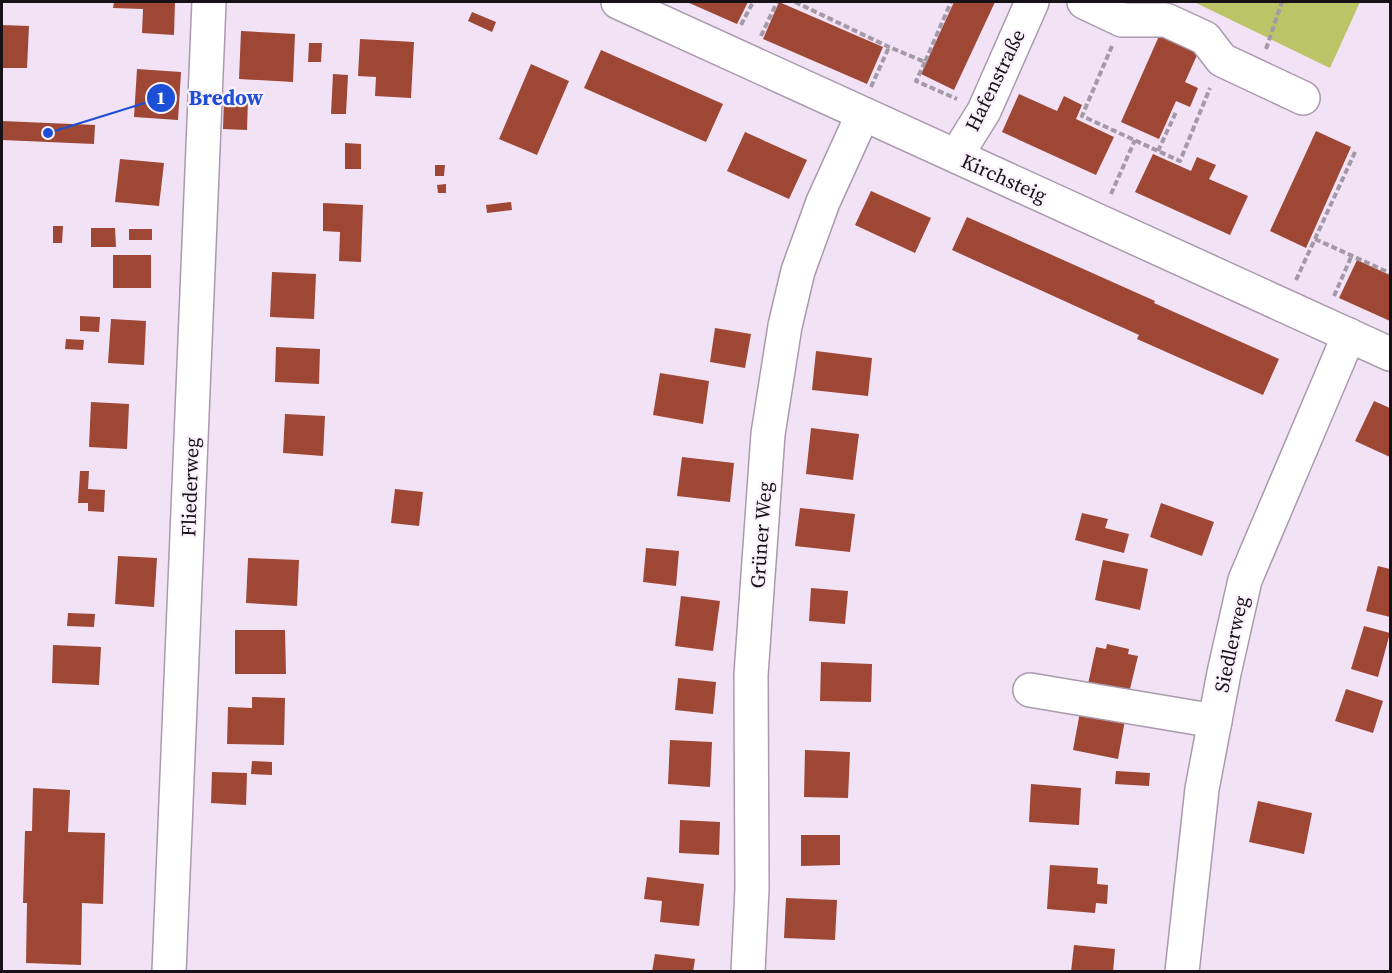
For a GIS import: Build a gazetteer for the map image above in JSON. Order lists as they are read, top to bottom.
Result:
{
  "streets": {
    "street": [
      "Hafenstraße",
      "Kirchsteig",
      "Fliederweg",
      "Grüner Weg",
      "Siedlerweg"
    ]
  },
  "crossings": [
    ["Hafenstraße", "Kirchsteig"],
    ["Kirchsteig", "Grüner Weg"],
    ["Kirchsteig", "Siedlerweg"]
  ],
  "places": ["Bredow"]
}
